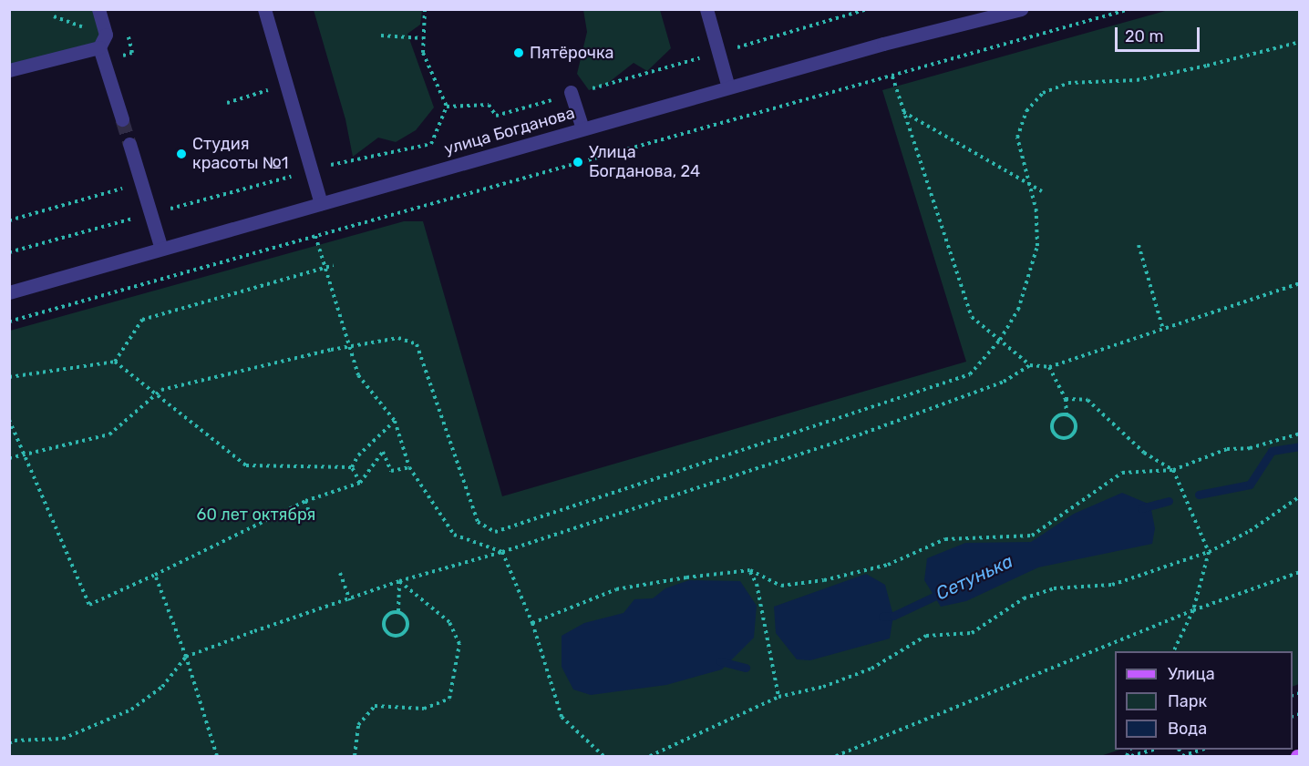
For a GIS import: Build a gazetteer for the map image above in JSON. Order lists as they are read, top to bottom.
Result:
{
  "streets": {
    "street": ["улица Богданова"]
  },
  "water": ["Сетунька"],
  "parks": ["60 лет октября"],
  "places": ["Пятёрочка", "Студия красоты №1", "Улица Богданова, 24"],
  "legend": ["Улица", "Парк", "Вода"],
  "scale_bar": "20 m"
}
